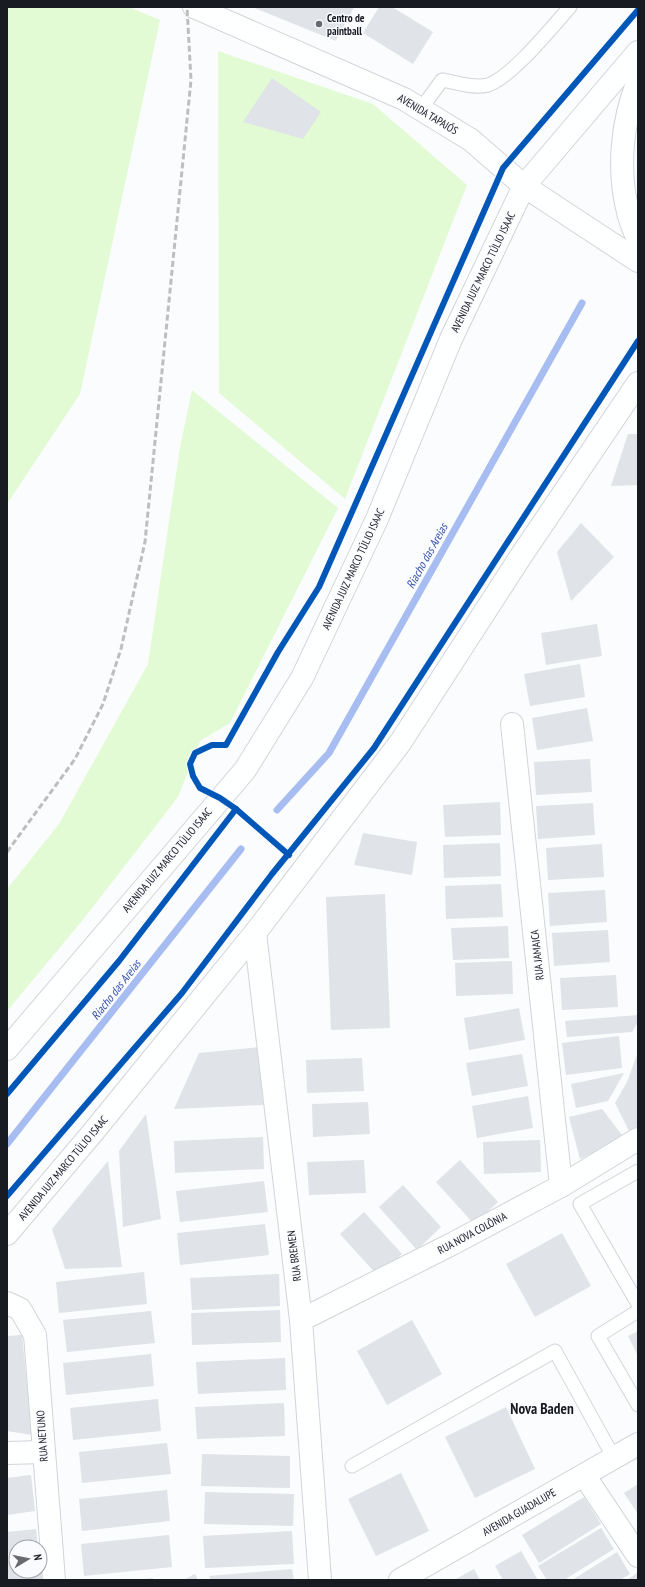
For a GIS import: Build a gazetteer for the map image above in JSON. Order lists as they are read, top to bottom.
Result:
{
  "streets": {
    "main road": [
      "AVENIDA TAPAJÓS",
      "AVENIDA JUIZ MARCO TÚLIO ISAAC",
      "RUA JAMAICA",
      "RUA NOVA COLÔNIA",
      "RUA BREMEN",
      "RUA NETUNO",
      "AVENIDA GUADALUPE"
    ]
  },
  "crossings": [
    ["AVENIDA TAPAJÓS", "AVENIDA JUIZ MARCO TÚLIO ISAAC"],
    ["AVENIDA JUIZ MARCO TÚLIO ISAAC", "RUA BREMEN"],
    ["RUA JAMAICA", "RUA NOVA COLÔNIA"],
    ["RUA NOVA COLÔNIA", "RUA BREMEN"]
  ],
  "districts": ["Nova Baden"],
  "water": ["Riacho das Areias"],
  "places": ["Centro de paintball"],
  "north": "right"
}
